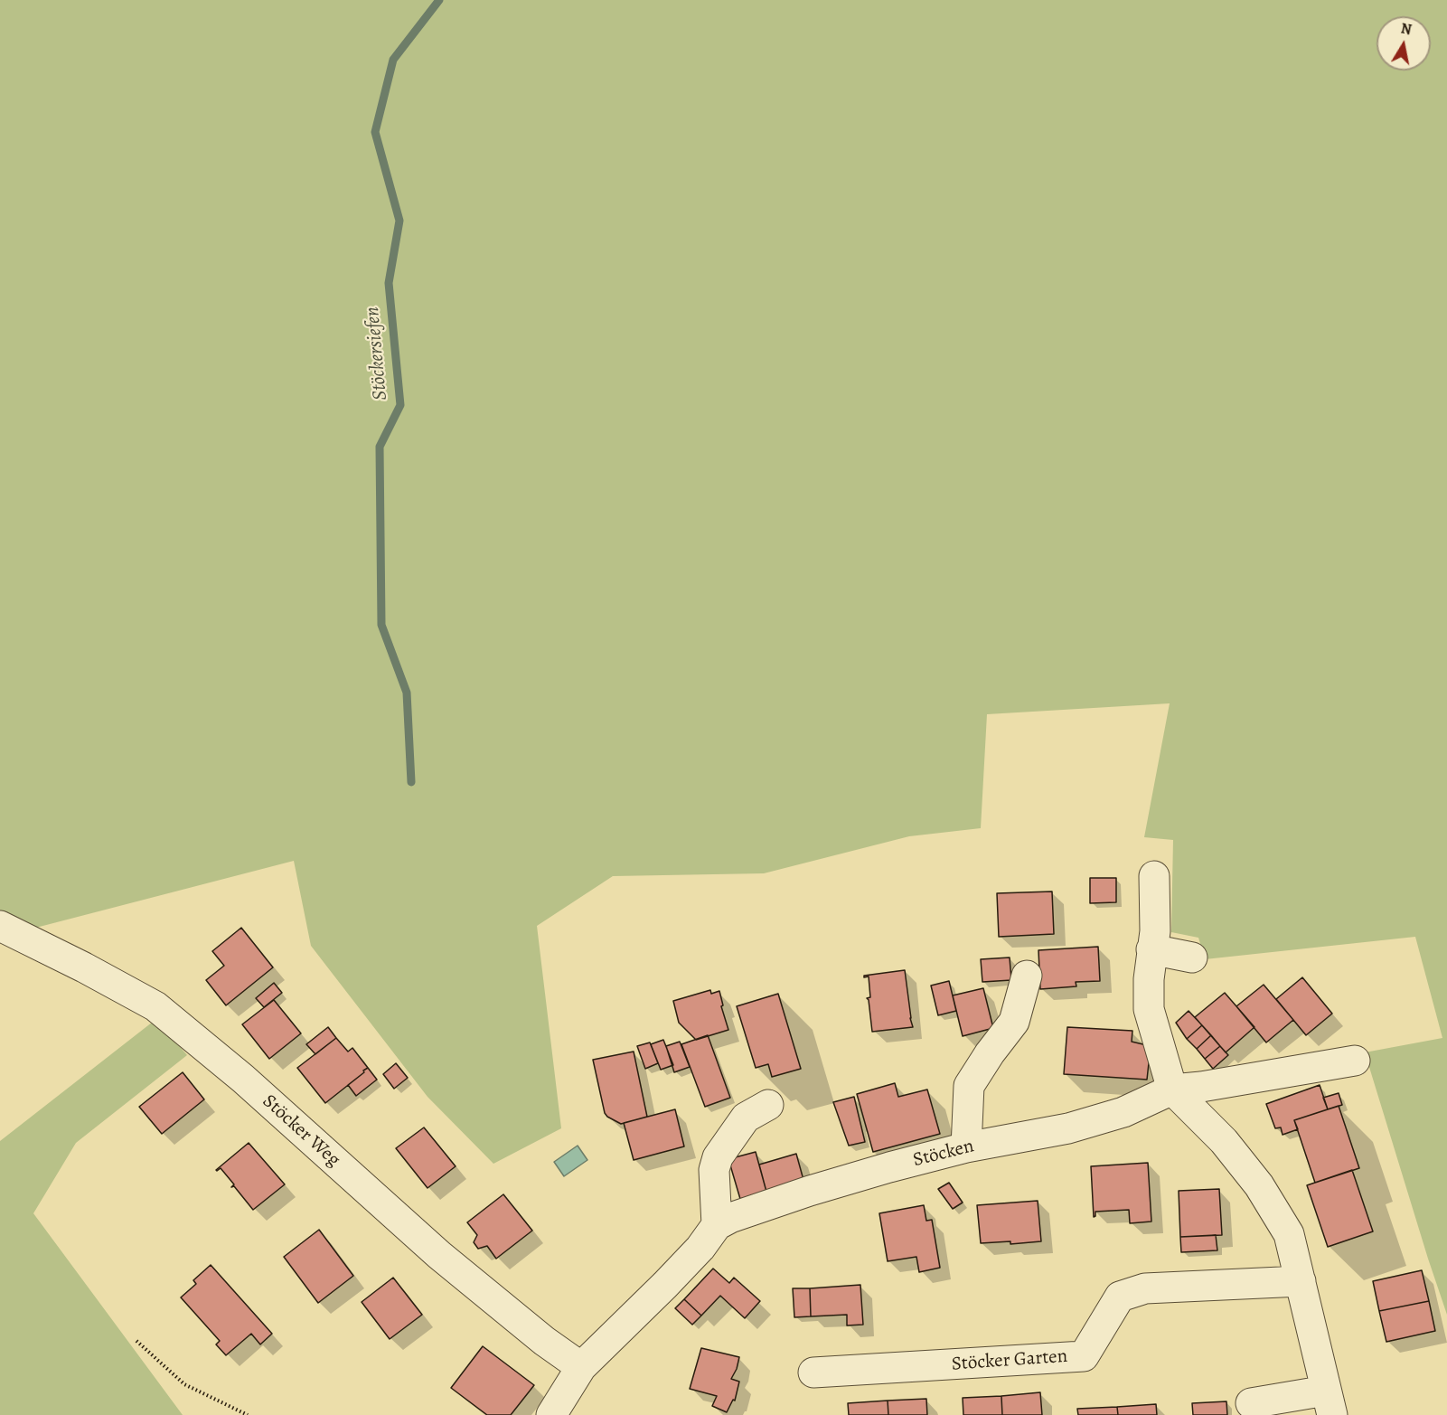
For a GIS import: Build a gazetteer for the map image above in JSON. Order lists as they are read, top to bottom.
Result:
{
  "streets": {
    "street": ["Stöcker Weg", "Stöcken", "Stöcker Garten"]
  },
  "crossings": [
    ["Stöcker Weg", "Stöcken"]
  ],
  "water": ["Stöckersiefen"],
  "north": "top"
}
